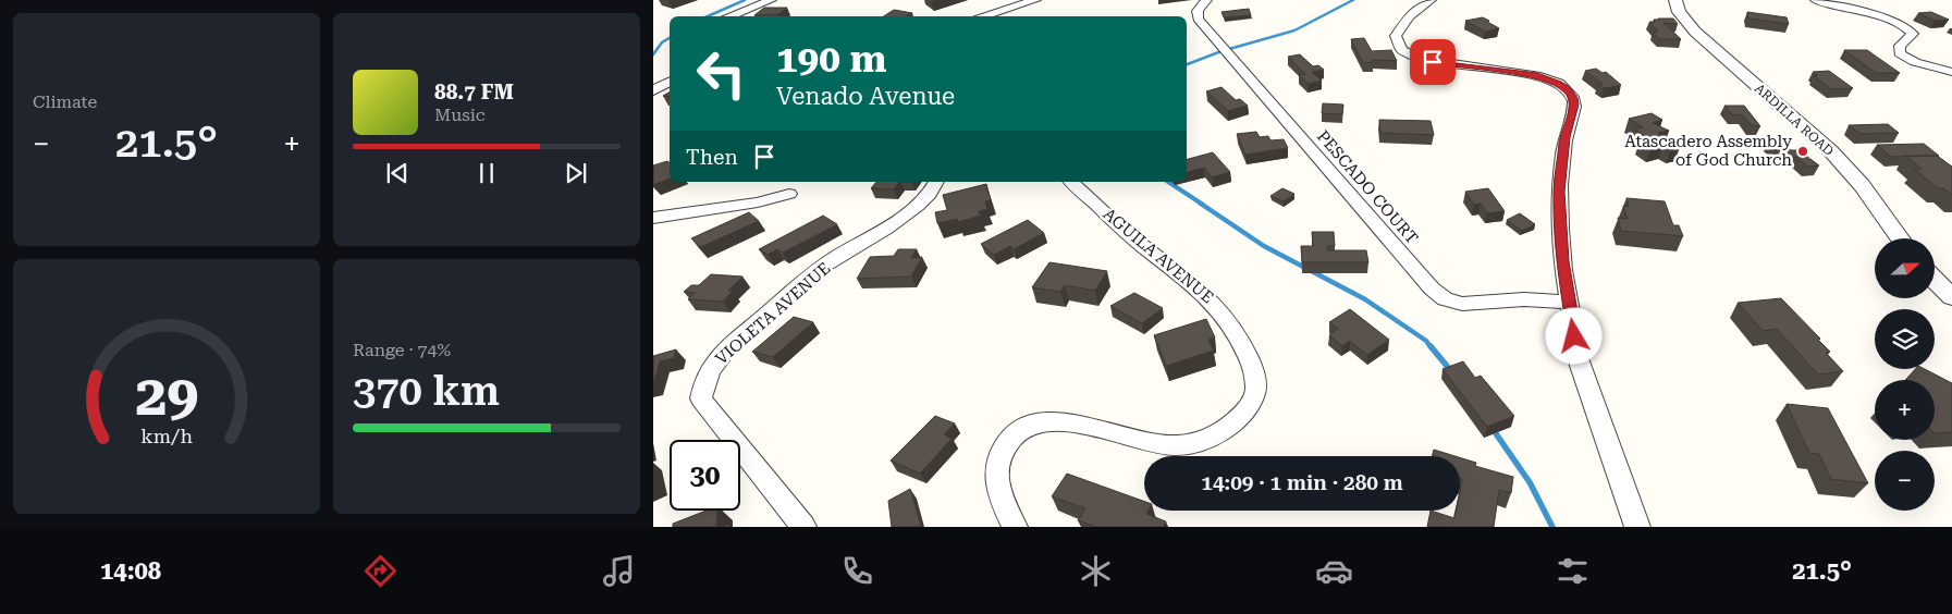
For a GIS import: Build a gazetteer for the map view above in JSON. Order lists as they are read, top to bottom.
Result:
{
  "streets": {
    "street": [
      "ARDILLA ROAD",
      "PESCADO COURT",
      "AGUILA AVENUE",
      "VIOLETA AVENUE"
    ]
  },
  "places": ["Atascadero Assembly of God Church"],
  "north": "right",
  "page": {
    "tile": [
      "Climate",
      ["Range · 74%", "370 km"]
    ],
    "turn": ["190 m", "Venado Avenue"],
    "song": ["88.7 FM", "Music"],
    "heat": ["−", "21.5°", "+"],
    "then": "Then",
    "map_buttons": ["+", "−"],
    "limit": "30",
    "trip": "14:09 · 1 min · 280 m",
    "tabs": ["14:08", "21.5°"],
    "gauge": ["29", "km/h"]
  }
}
